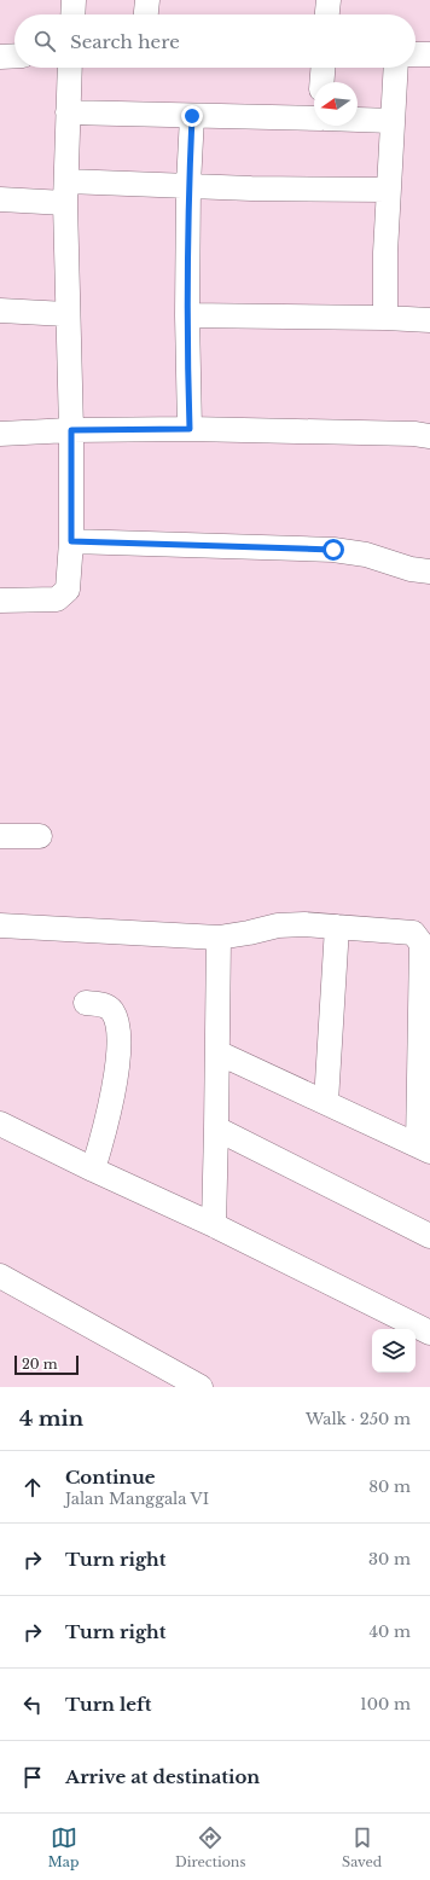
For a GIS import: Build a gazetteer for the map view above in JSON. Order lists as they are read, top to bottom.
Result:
{
  "scale_bar": "20 m",
  "north": "left",
  "page": {
    "search": "Search here",
    "scale": "20 m",
    "heading": ["4 min", "Walk · 250 m"],
    "list": [
      ["Continue", "Jalan Manggala VI", "80 m"],
      ["Turn right", "30 m"],
      ["Turn right", "40 m"],
      ["Turn left", "100 m"],
      "Arrive at destination"
    ],
    "nav": ["Map", "Directions", "Saved"]
  }
}
